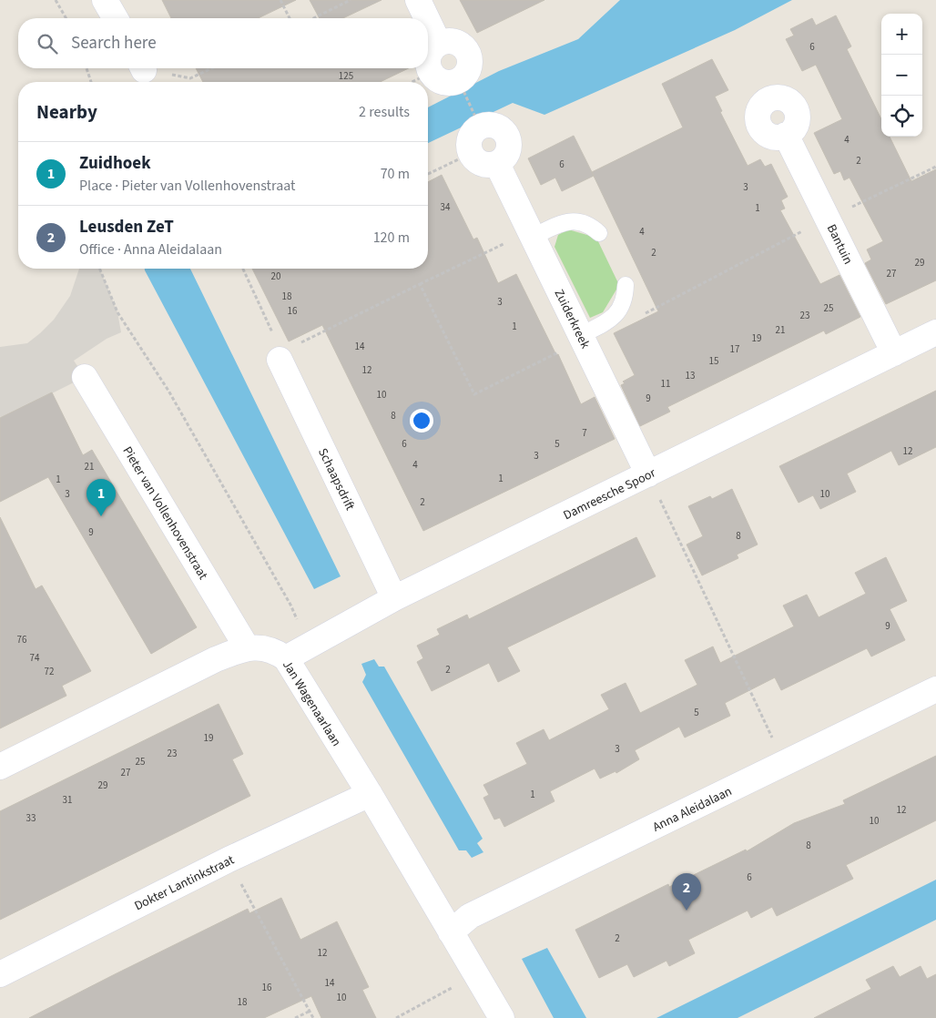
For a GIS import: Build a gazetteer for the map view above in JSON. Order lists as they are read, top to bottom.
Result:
{
  "streets": {
    "street": [
      "Bantuin",
      "Zuiderkreek",
      "Schaapsdrift",
      "Damreesche Spoor",
      "Pieter van Vollenhovenstraat",
      "Jan Wagenaarlaan",
      "Anna Aleidalaan",
      "Dokter Lantinkstraat"
    ]
  },
  "crossings": [
    ["Bantuin", "Damreesche Spoor"],
    ["Zuiderkreek", "Damreesche Spoor"],
    ["Schaapsdrift", "Damreesche Spoor"],
    ["Damreesche Spoor", "Jan Wagenaarlaan"],
    ["Pieter van Vollenhovenstraat", "Jan Wagenaarlaan"],
    ["Jan Wagenaarlaan", "Anna Aleidalaan"],
    ["Jan Wagenaarlaan", "Dokter Lantinkstraat"]
  ],
  "house_numbers": [
    "6",
    "125",
    "4",
    "2",
    "6",
    "3",
    "34",
    "1",
    "4",
    "2",
    "29",
    "27",
    "20",
    "18",
    "3",
    "25",
    "16",
    "23",
    "1",
    "21",
    "19",
    "14",
    "17",
    "15",
    "12",
    "13",
    "11",
    "10",
    "9",
    "8",
    "7",
    "6",
    "5",
    "12",
    "3",
    "4",
    "21",
    "1",
    "1",
    "3",
    "10",
    "2",
    "9",
    "8",
    "9",
    "76",
    "74",
    "2",
    "72",
    "5",
    "19",
    "3",
    "23",
    "25",
    "27",
    "29",
    "1",
    "31",
    "12",
    "33",
    "10",
    "8",
    "6",
    "2",
    "12",
    "14",
    "16",
    "10",
    "18"
  ],
  "page": {
    "map_buttons": ["+", "−"],
    "search": "Search here",
    "heading": ["Nearby", "2 results"],
    "list": [
      {
        "mark": "1",
        "name": "Zuidhoek",
        "note": "Place · Pieter van Vollenhovenstraat",
        "value": "70 m"
      },
      {
        "mark": "2",
        "name": "Leusden ZeT",
        "note": "Office · Anna Aleidalaan",
        "value": "120 m"
      }
    ],
    "pins": ["1", "2"]
  }
}
